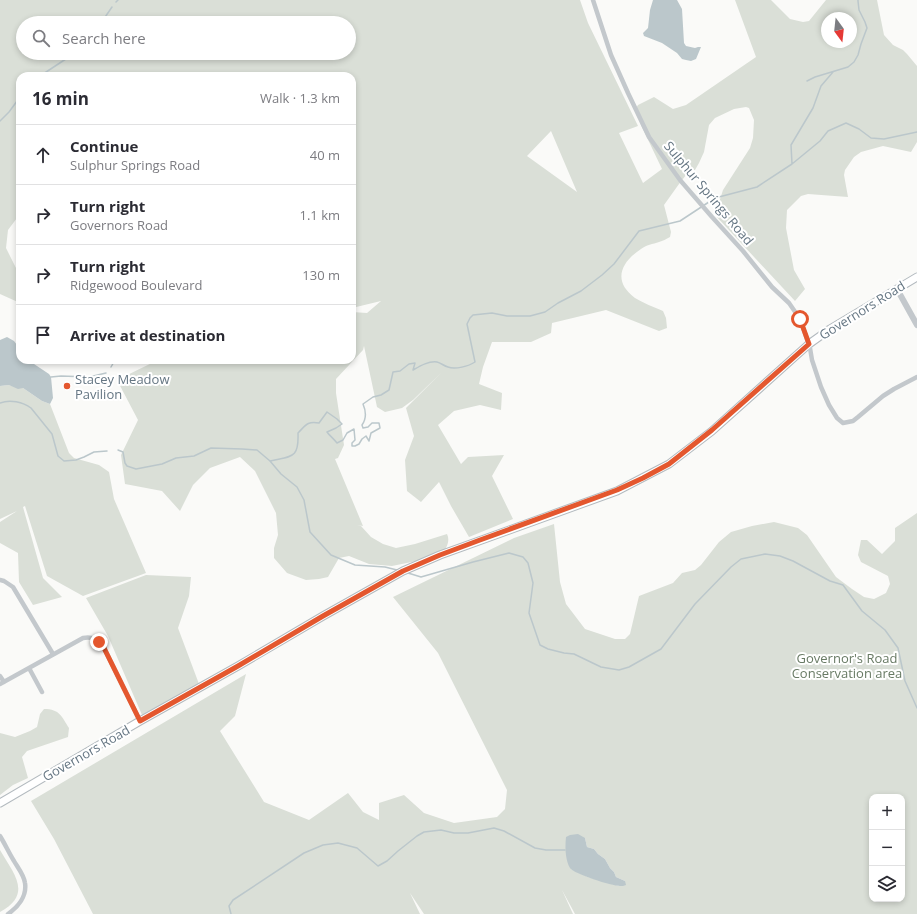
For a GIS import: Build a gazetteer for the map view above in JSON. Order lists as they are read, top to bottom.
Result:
{
  "streets": {
    "main road": ["Governors Road"],
    "street": ["Sulphur Springs Road"]
  },
  "crossings": [
    ["Sulphur Springs Road", "Governors Road"]
  ],
  "parks": ["Governor's Road Conservation area"],
  "places": ["Stacey Meadow Pavilion"],
  "north": "bottom",
  "page": {
    "search": "Search here",
    "heading": ["16 min", "Walk · 1.3 km"],
    "list": [
      ["Continue", "Sulphur Springs Road", "40 m"],
      ["Turn right", "Governors Road", "1.1 km"],
      ["Turn right", "Ridgewood Boulevard", "130 m"],
      "Arrive at destination"
    ],
    "map_buttons": ["+", "−"]
  }
}
